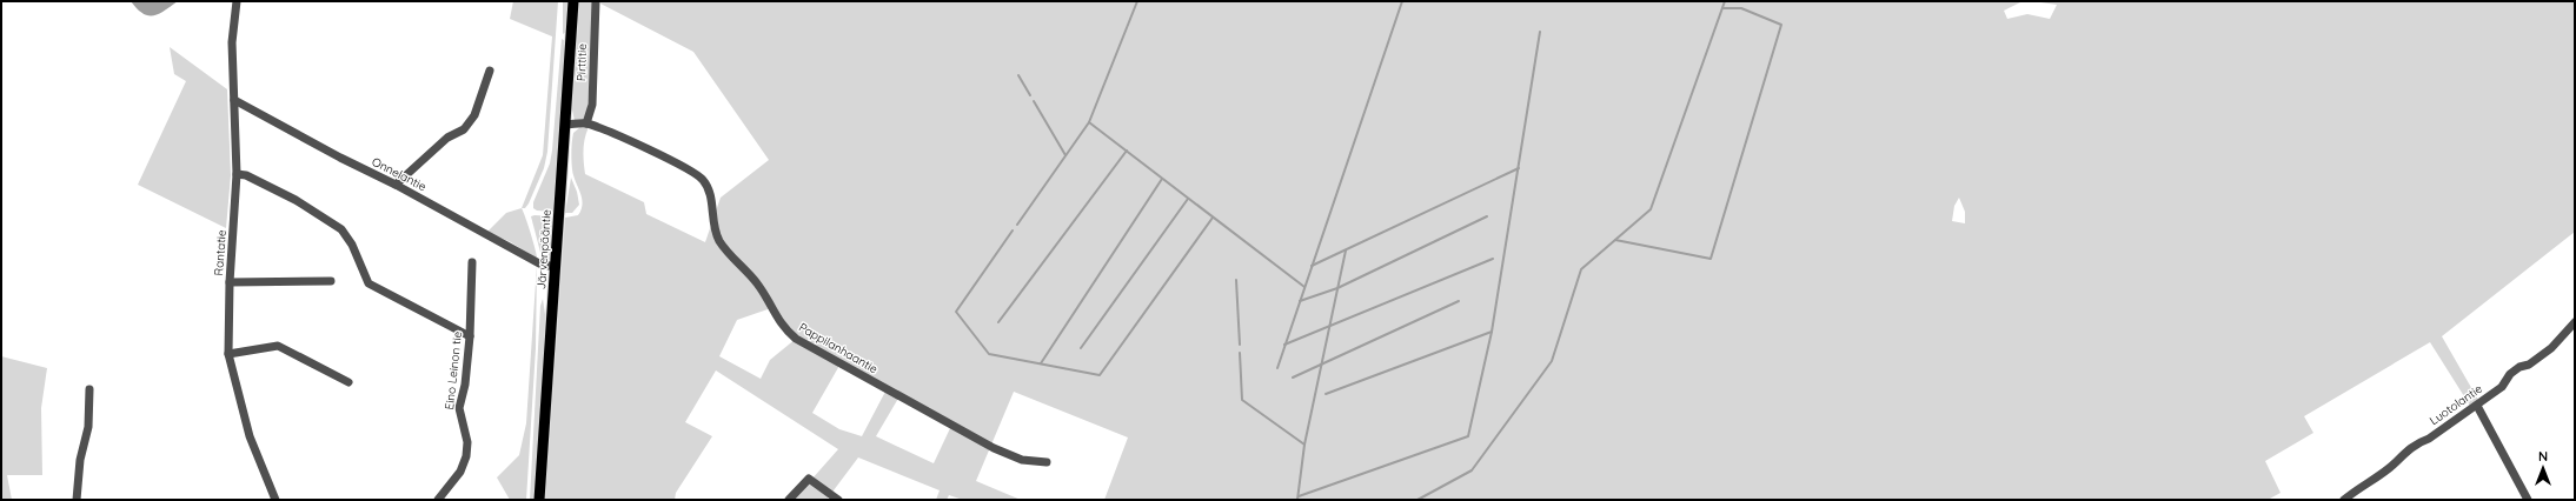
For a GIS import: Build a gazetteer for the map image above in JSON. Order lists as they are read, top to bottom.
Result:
{
  "streets": {
    "main road": ["Järvenpääntie"],
    "street": [
      "Pirttitie",
      "Onnelantie",
      "Rantatie",
      "Pappilanhaantie",
      "Eino Leinon tie",
      "Luotolantie"
    ]
  },
  "crossings": [
    ["Pirttitie", "Pappilanhaantie"],
    ["Onnelantie", "Järvenpääntie"],
    ["Onnelantie", "Rantatie"],
    ["Järvenpääntie", "Pappilanhaantie"]
  ],
  "north": "top"
}
